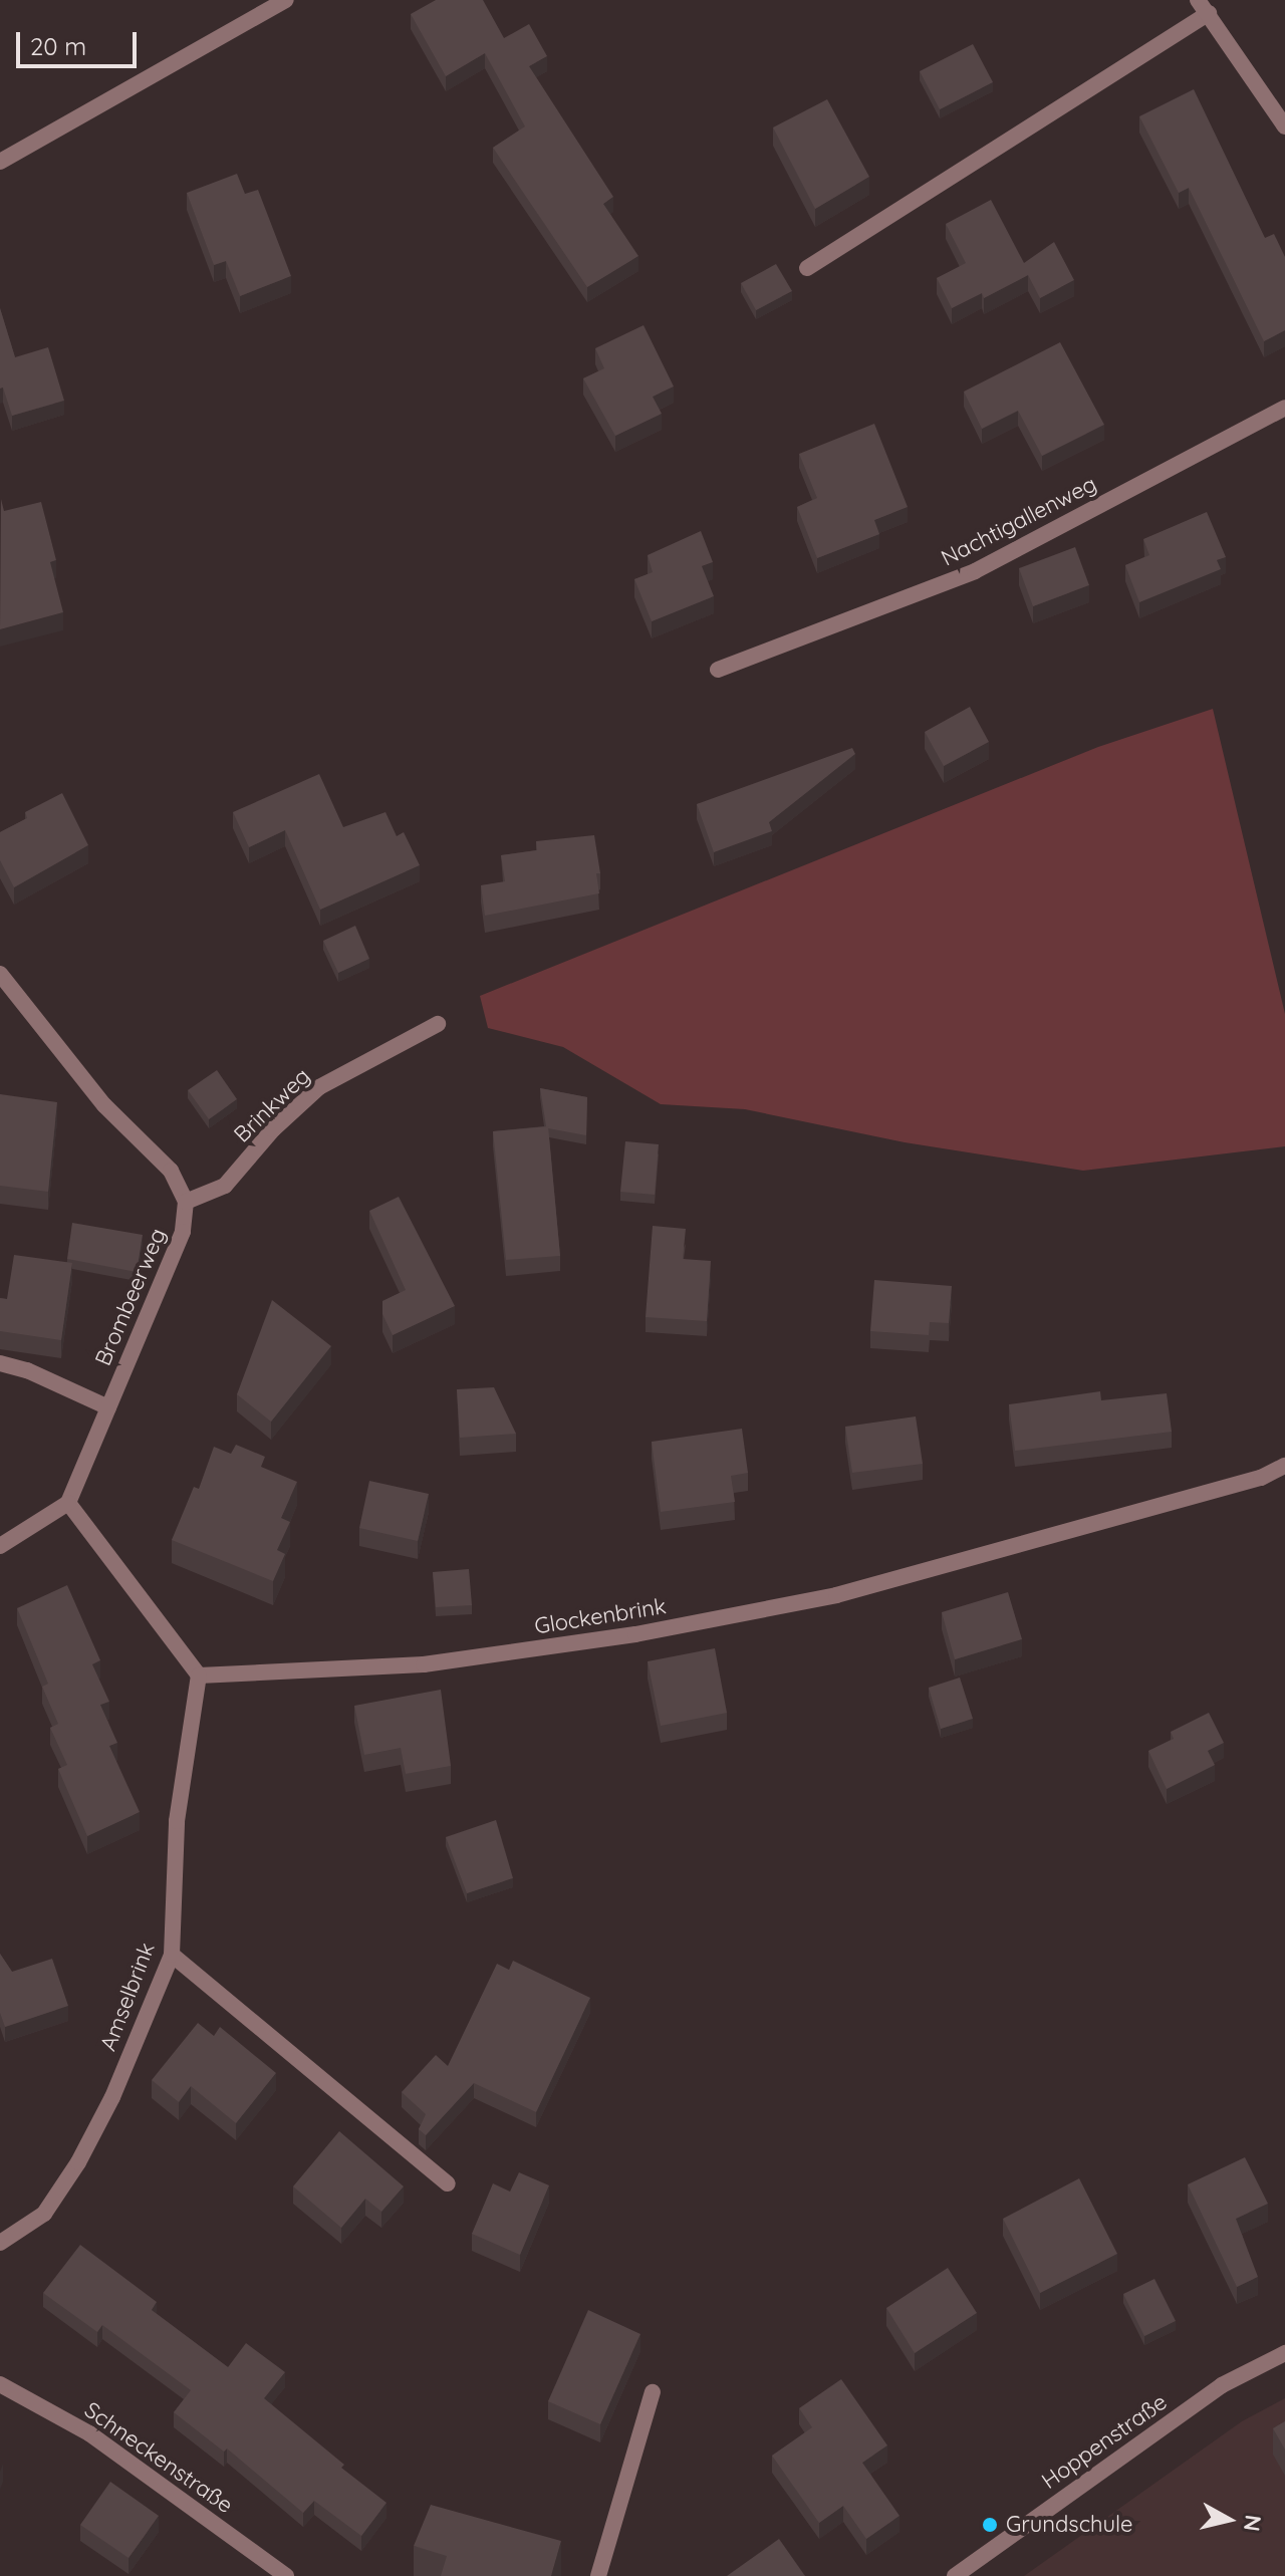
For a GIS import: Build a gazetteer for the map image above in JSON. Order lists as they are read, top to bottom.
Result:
{
  "streets": {
    "street": [
      "Nachtigallenweg",
      "Brinkweg",
      "Brombeerweg",
      "Glockenbrink",
      "Amselbrink",
      "Hoppenstraße",
      "Schneckenstraße"
    ]
  },
  "crossings": [
    ["Brinkweg", "Brombeerweg"],
    ["Glockenbrink", "Amselbrink"]
  ],
  "places": ["Grundschule"],
  "scale_bar": "20 m",
  "north": "right"
}
